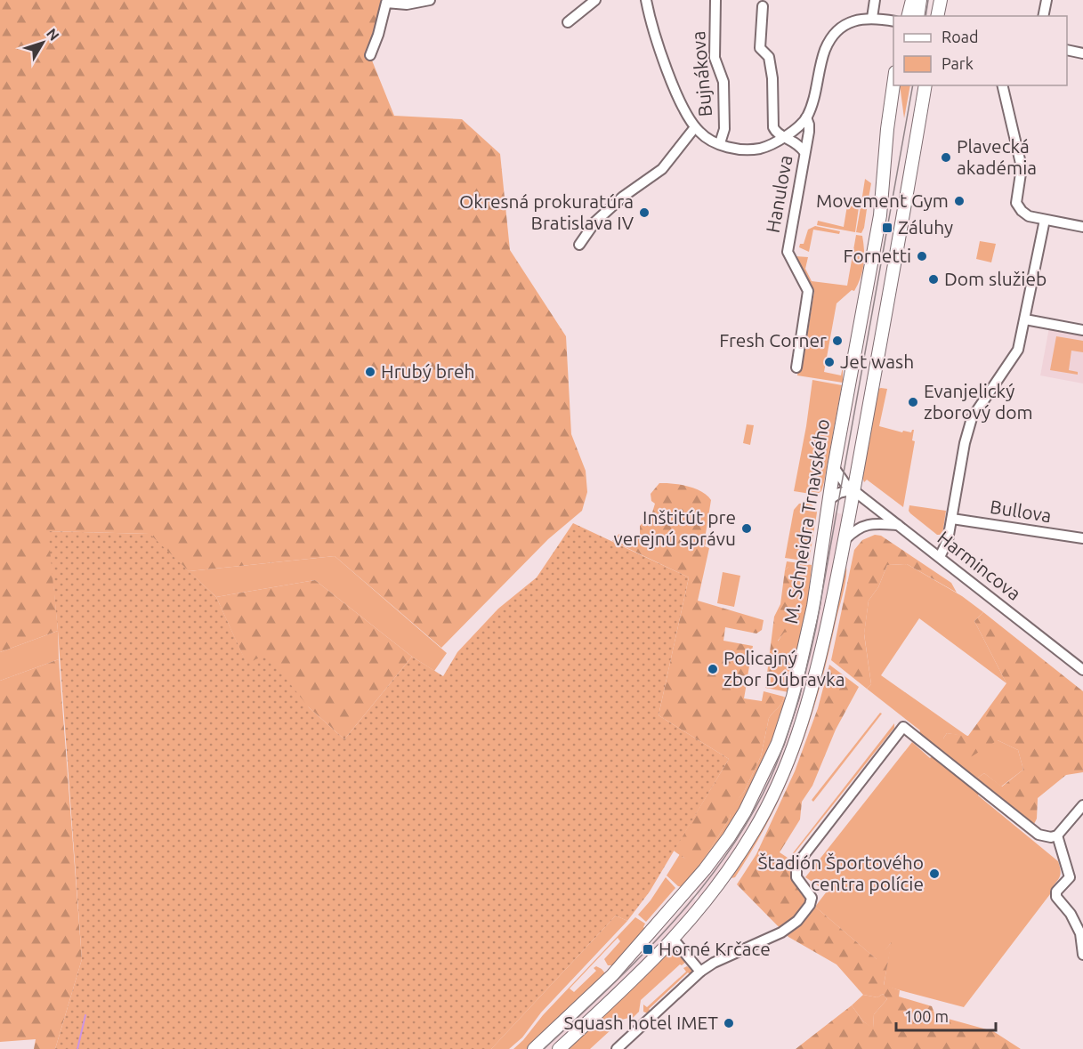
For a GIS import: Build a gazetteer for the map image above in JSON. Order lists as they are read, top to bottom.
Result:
{
  "streets": {
    "main road": ["M. Schneidra Trnavského"],
    "street": [
      "Bujnákova",
      "Hanulova",
      "Bullova",
      "Harmincova"
    ]
  },
  "crossings": [
    ["Bujnákova", "Hanulova"],
    ["M. Schneidra Trnavského", "Harmincova"]
  ],
  "places": {
    "other": [
      "Plavecká akadémia",
      "Movement Gym",
      "Okresná prokuratúra Bratislava IV",
      "Fornetti",
      "Dom služieb",
      "Fresh Corner",
      "Jet wash",
      "Hrubý breh",
      "Evanjelický zborový dom",
      "Inštitút pre verejnú správu",
      "Policajný zbor Dúbravka",
      "Štadión Športového centra polície",
      "Squash hotel IMET"
    ],
    "transit": ["Záluhy", "Horné Krčace"]
  },
  "legend": ["Road", "Park"],
  "scale_bar": "100 m",
  "north": "top right"
}
